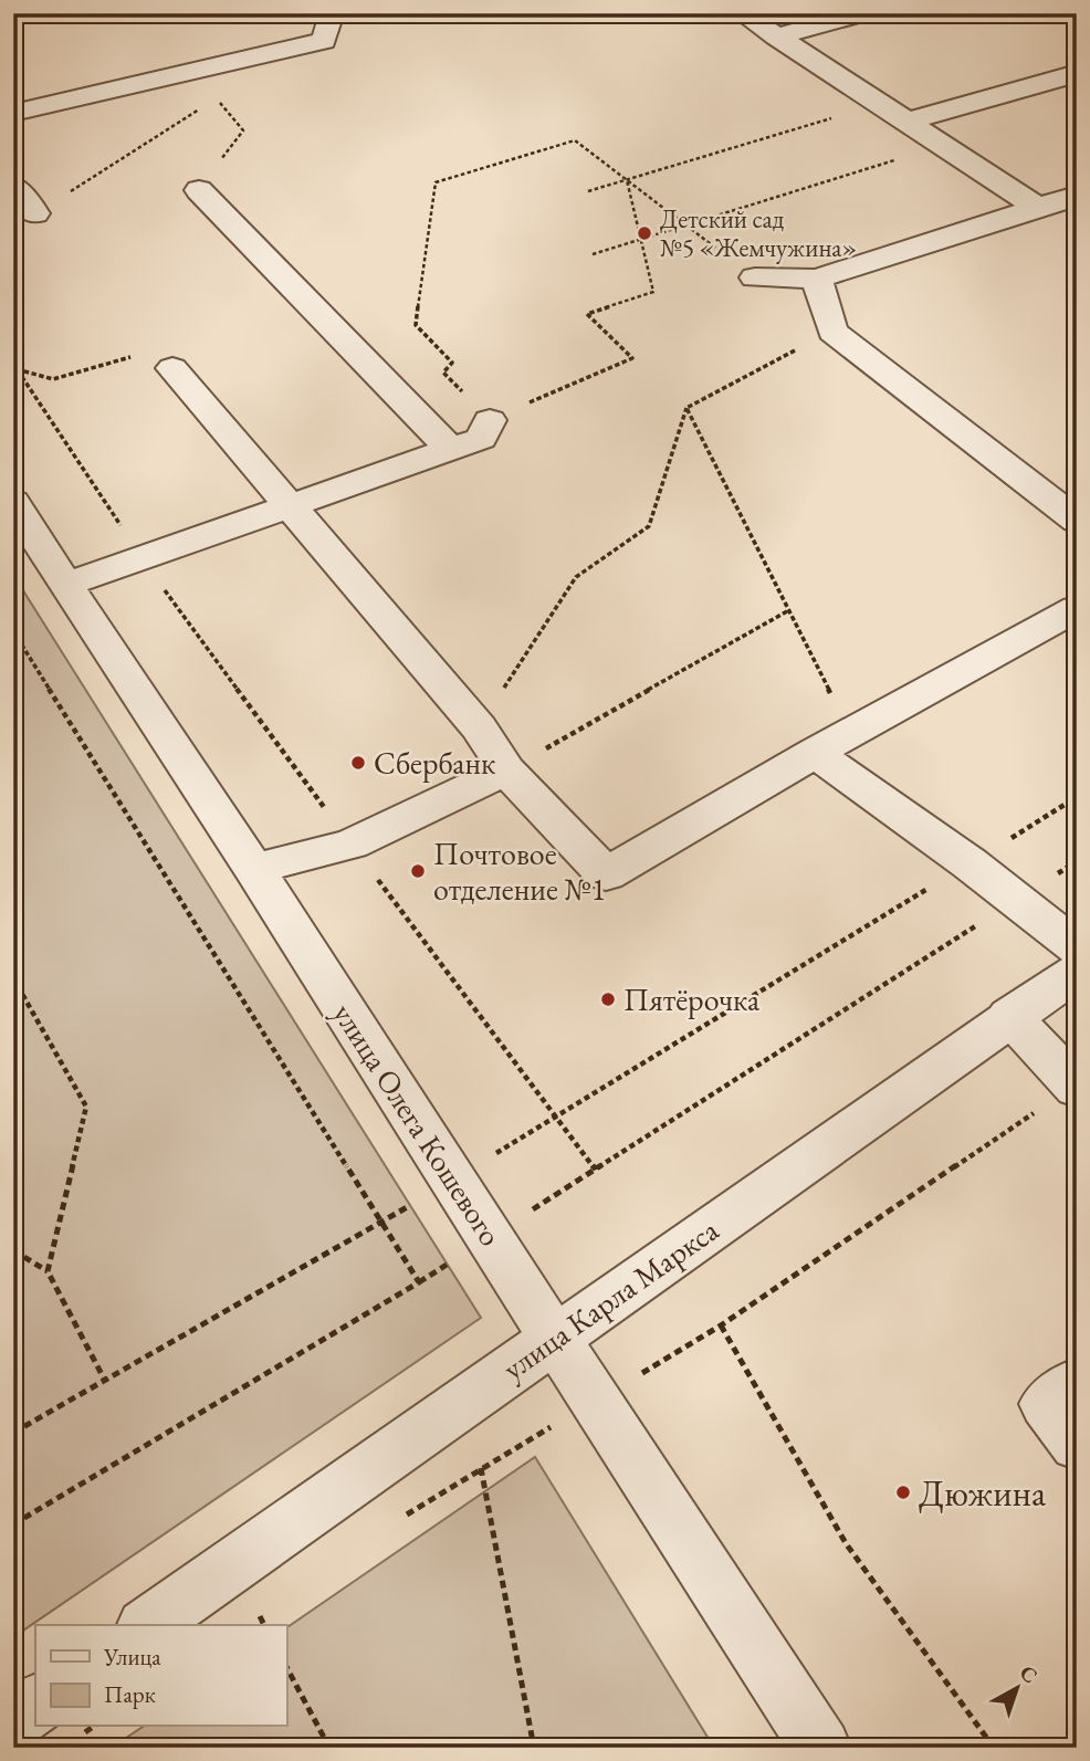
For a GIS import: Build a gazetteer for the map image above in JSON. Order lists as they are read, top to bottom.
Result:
{
  "streets": {
    "street": ["улица Олега Кошевого", "улица Карла Маркса"]
  },
  "crossings": [
    ["улица Олега Кошевого", "улица Карла Маркса"]
  ],
  "places": [
    "Детский сад №5 «Жемчужина»",
    "Сбербанк",
    "Почтовое отделение №1",
    "Пятёрочка",
    "Дюжина"
  ],
  "legend": ["Улица", "Парк"],
  "north": "top right"
}
